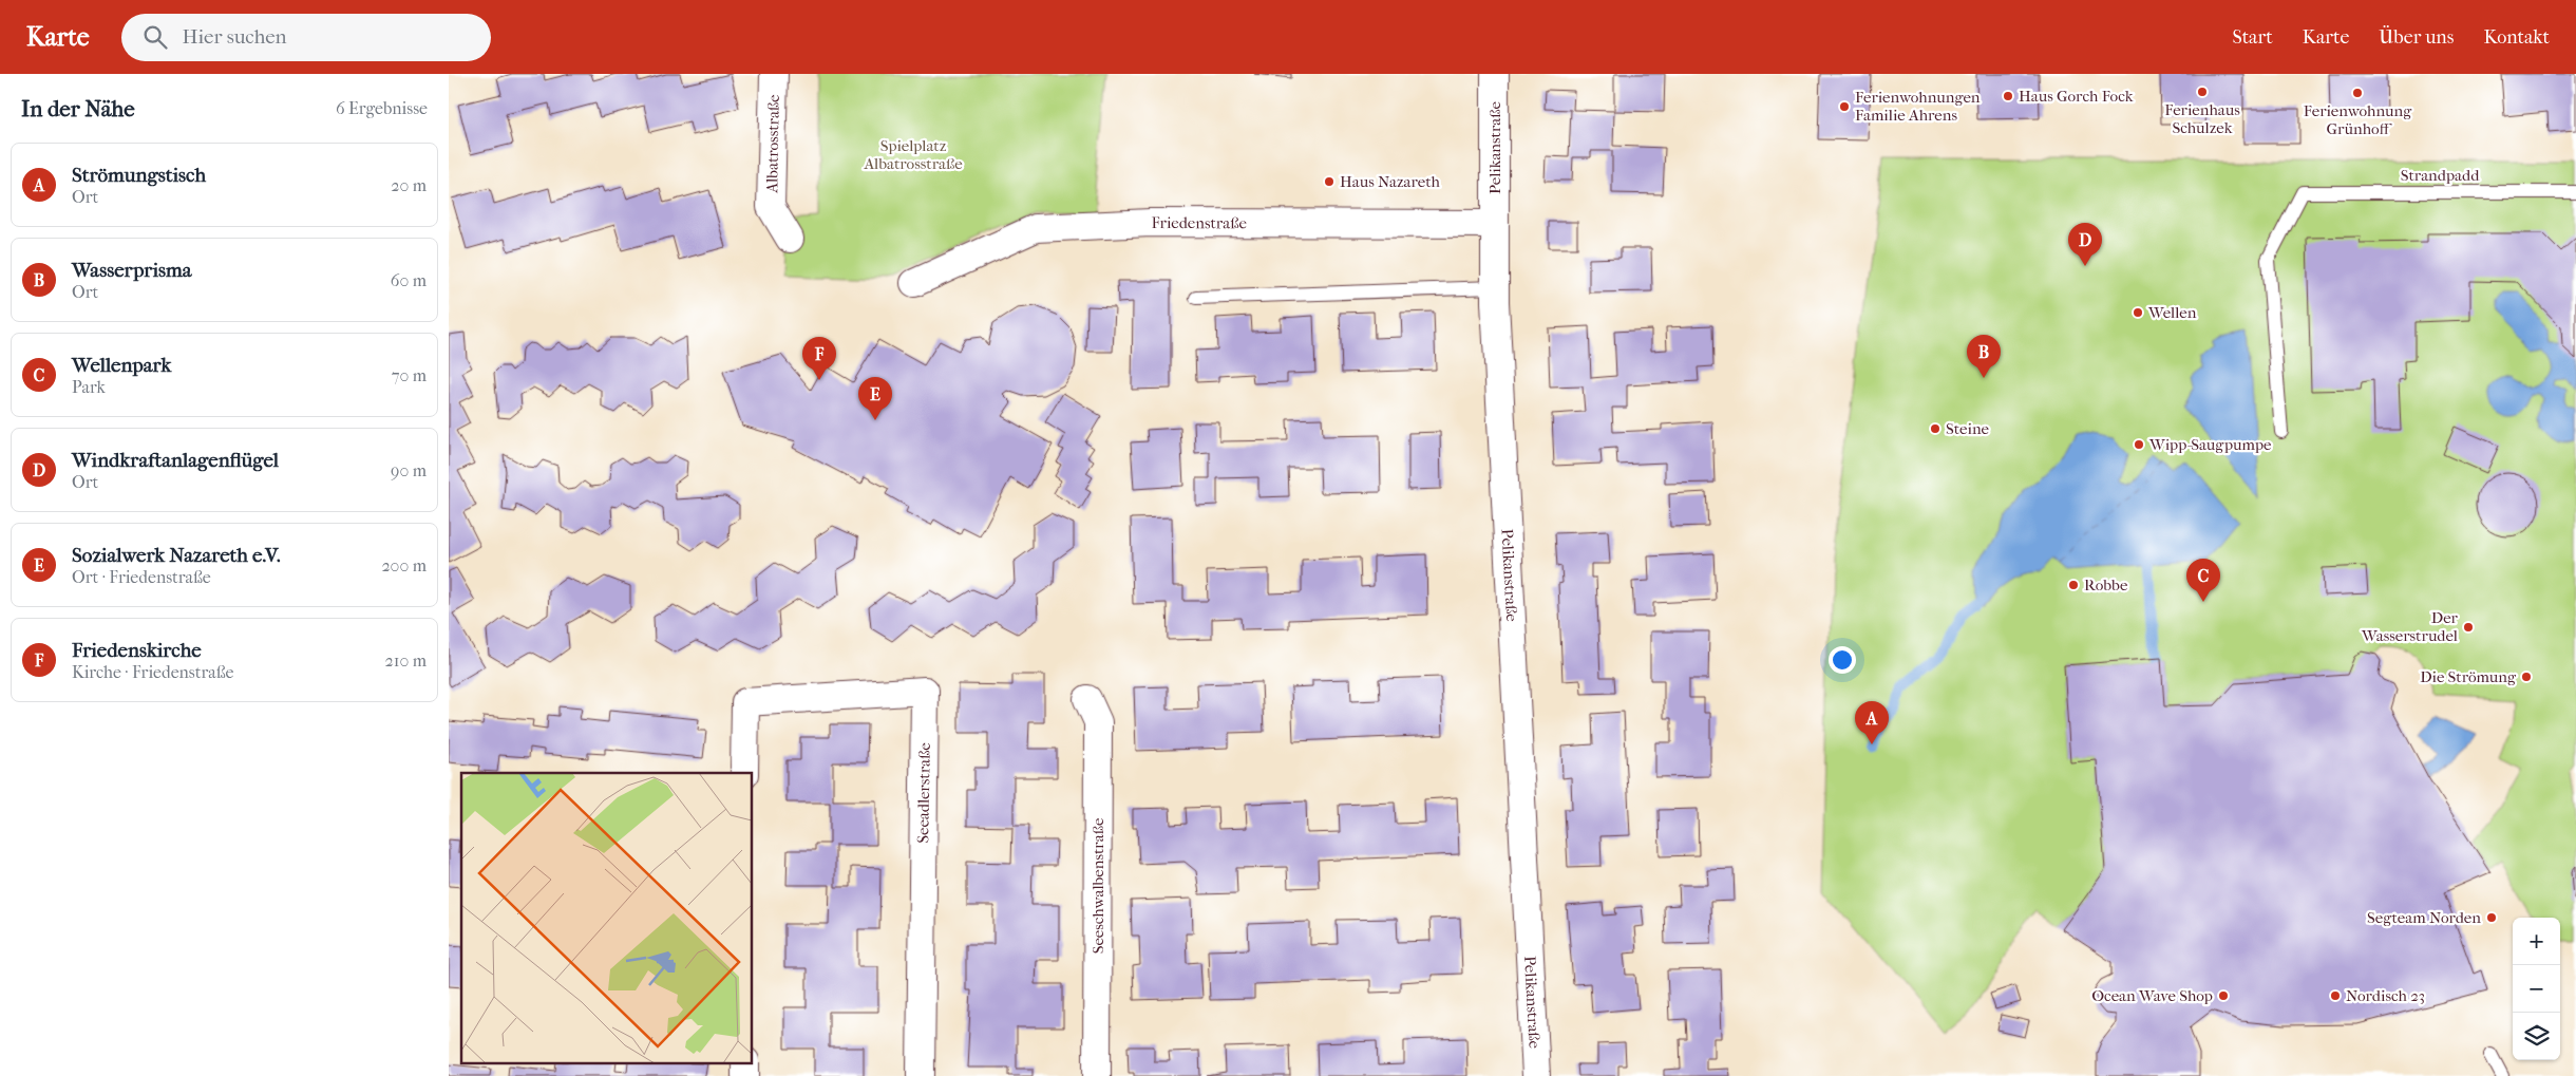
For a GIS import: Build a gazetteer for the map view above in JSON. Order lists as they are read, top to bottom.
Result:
{
  "streets": {
    "street": [
      "Albatrosstraße",
      "Pelikanstraße",
      "Friedenstraße",
      "Seeadlerstraße",
      "Seeschwalbenstraße"
    ],
    "lane": ["Strandpadd"]
  },
  "crossings": [
    ["Pelikanstraße", "Friedenstraße"]
  ],
  "parks": ["Spielplatz Albatrosstraße"],
  "places": [
    "Ferienhaus Schulzek",
    "Ferienwohnung Grünhoff",
    "Haus Gorch Fock",
    "Ferienwohnungen Familie Ahrens",
    "Haus Nazareth",
    "Wellen",
    "Steine",
    "Wipp-Saugpumpe",
    "Robbe",
    "Der Wasserstrudel",
    "Die Strömung",
    "Segteam Norden",
    "Ocean Wave Shop",
    "Nordisch 23"
  ],
  "page": {
    "header": "Karte",
    "search": "Hier suchen",
    "nav": [
      "Start",
      "Karte",
      "Über uns",
      "Kontakt"
    ],
    "heading": ["In der Nähe", "6 Ergebnisse"],
    "list": [
      {
        "mark": "A",
        "name": "Strömungstisch",
        "note": "Ort",
        "value": "20 m"
      },
      {
        "mark": "B",
        "name": "Wasserprisma",
        "note": "Ort",
        "value": "60 m"
      },
      {
        "mark": "C",
        "name": "Wellenpark",
        "note": "Park",
        "value": "70 m"
      },
      {
        "mark": "D",
        "name": "Windkraftanlagenflügel",
        "note": "Ort",
        "value": "90 m"
      },
      {
        "mark": "E",
        "name": "Sozialwerk Nazareth e.V.",
        "note": "Ort · Friedenstraße",
        "value": "200 m"
      },
      {
        "mark": "F",
        "name": "Friedenskirche",
        "note": "Kirche · Friedenstraße",
        "value": "210 m"
      }
    ],
    "pins": [
      "D",
      "B",
      "F",
      "E",
      "C",
      "A"
    ],
    "map_buttons": ["+", "−"]
  }
}
